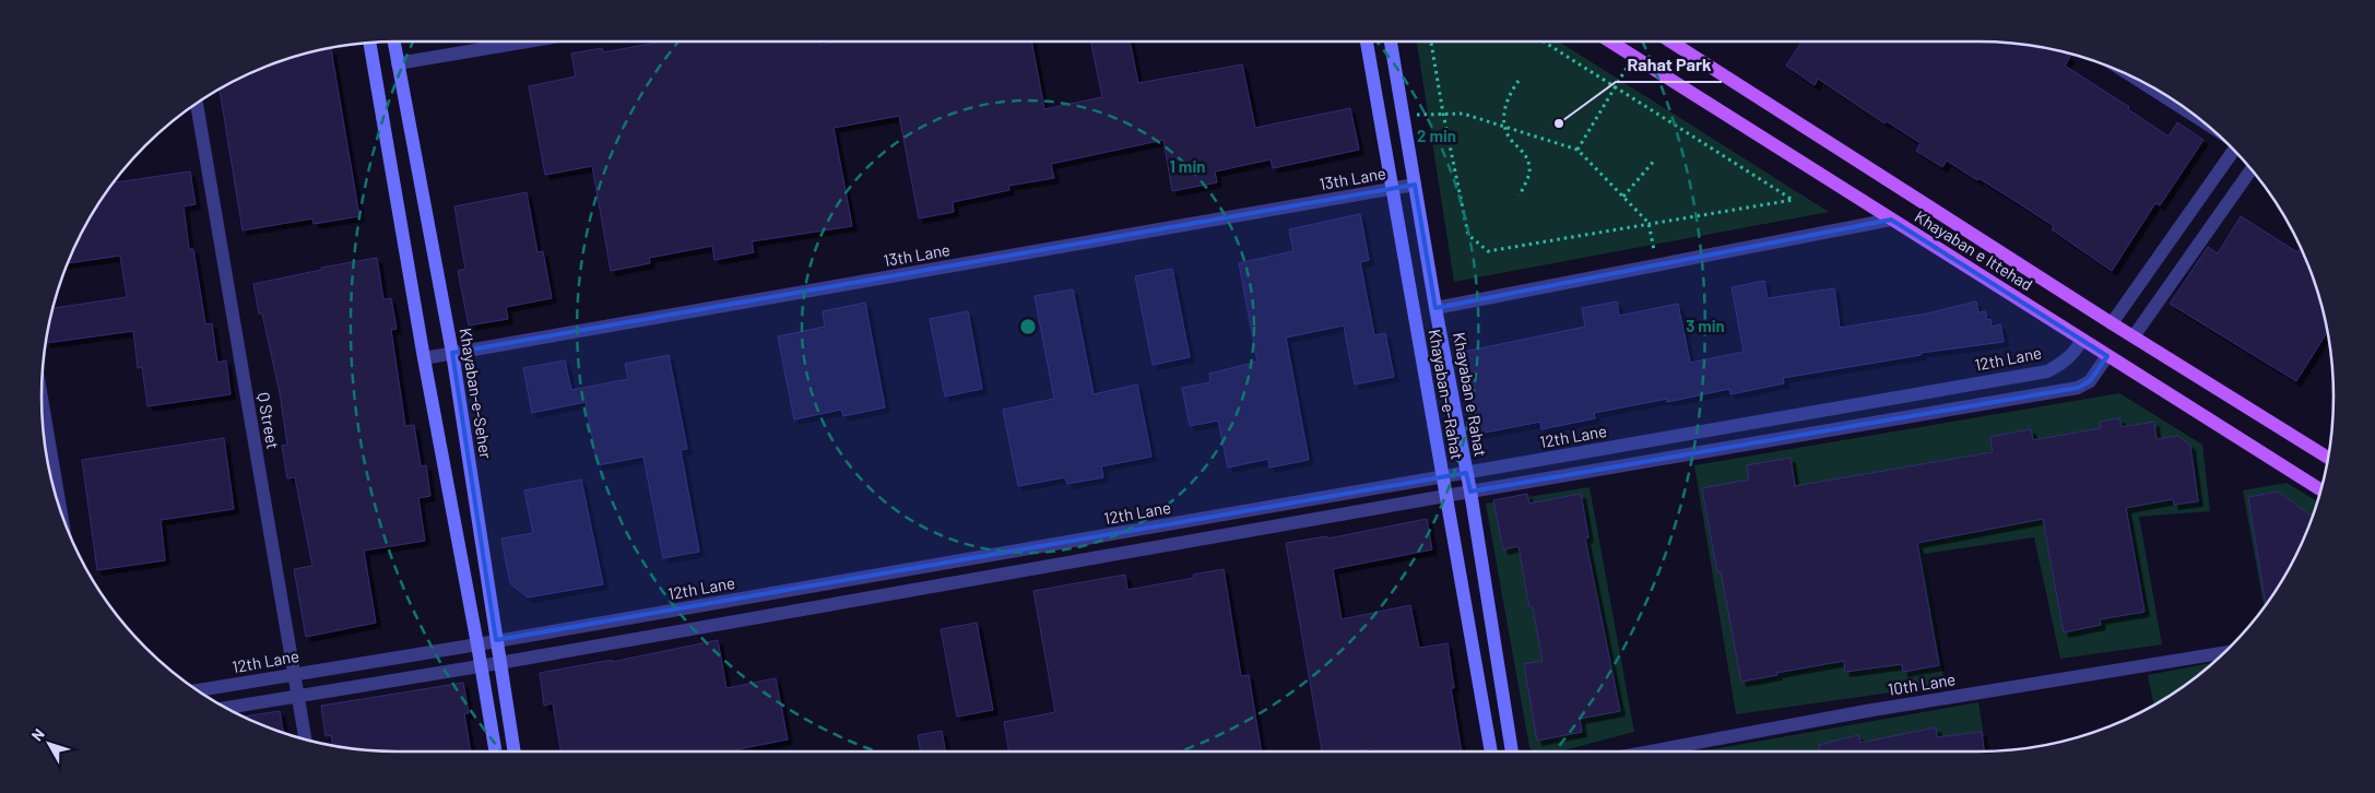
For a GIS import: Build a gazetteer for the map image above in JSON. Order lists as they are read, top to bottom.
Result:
{
  "streets": {
    "main road": ["Khayaban e Ittehad"],
    "street": [
      "13th Lane",
      "12th Lane",
      "Khayaban-e-Seher",
      "Khayaban-e-Rahat",
      "Khayaban e Rahat",
      "Q Street",
      "10th Lane"
    ]
  },
  "crossings": [
    ["13th Lane", "Khayaban-e-Seher"],
    ["13th Lane", "Khayaban-e-Rahat"],
    ["13th Lane", "Khayaban e Rahat"],
    ["Khayaban e Ittehad", "12th Lane"],
    ["12th Lane", "Khayaban-e-Seher"],
    ["12th Lane", "Khayaban-e-Rahat"],
    ["12th Lane", "Khayaban e Rahat"],
    ["12th Lane", "Q Street"]
  ],
  "places": ["Rahat Park"],
  "north": "top left",
  "rings": ["2 min", "1 min", "3 min"]
}
